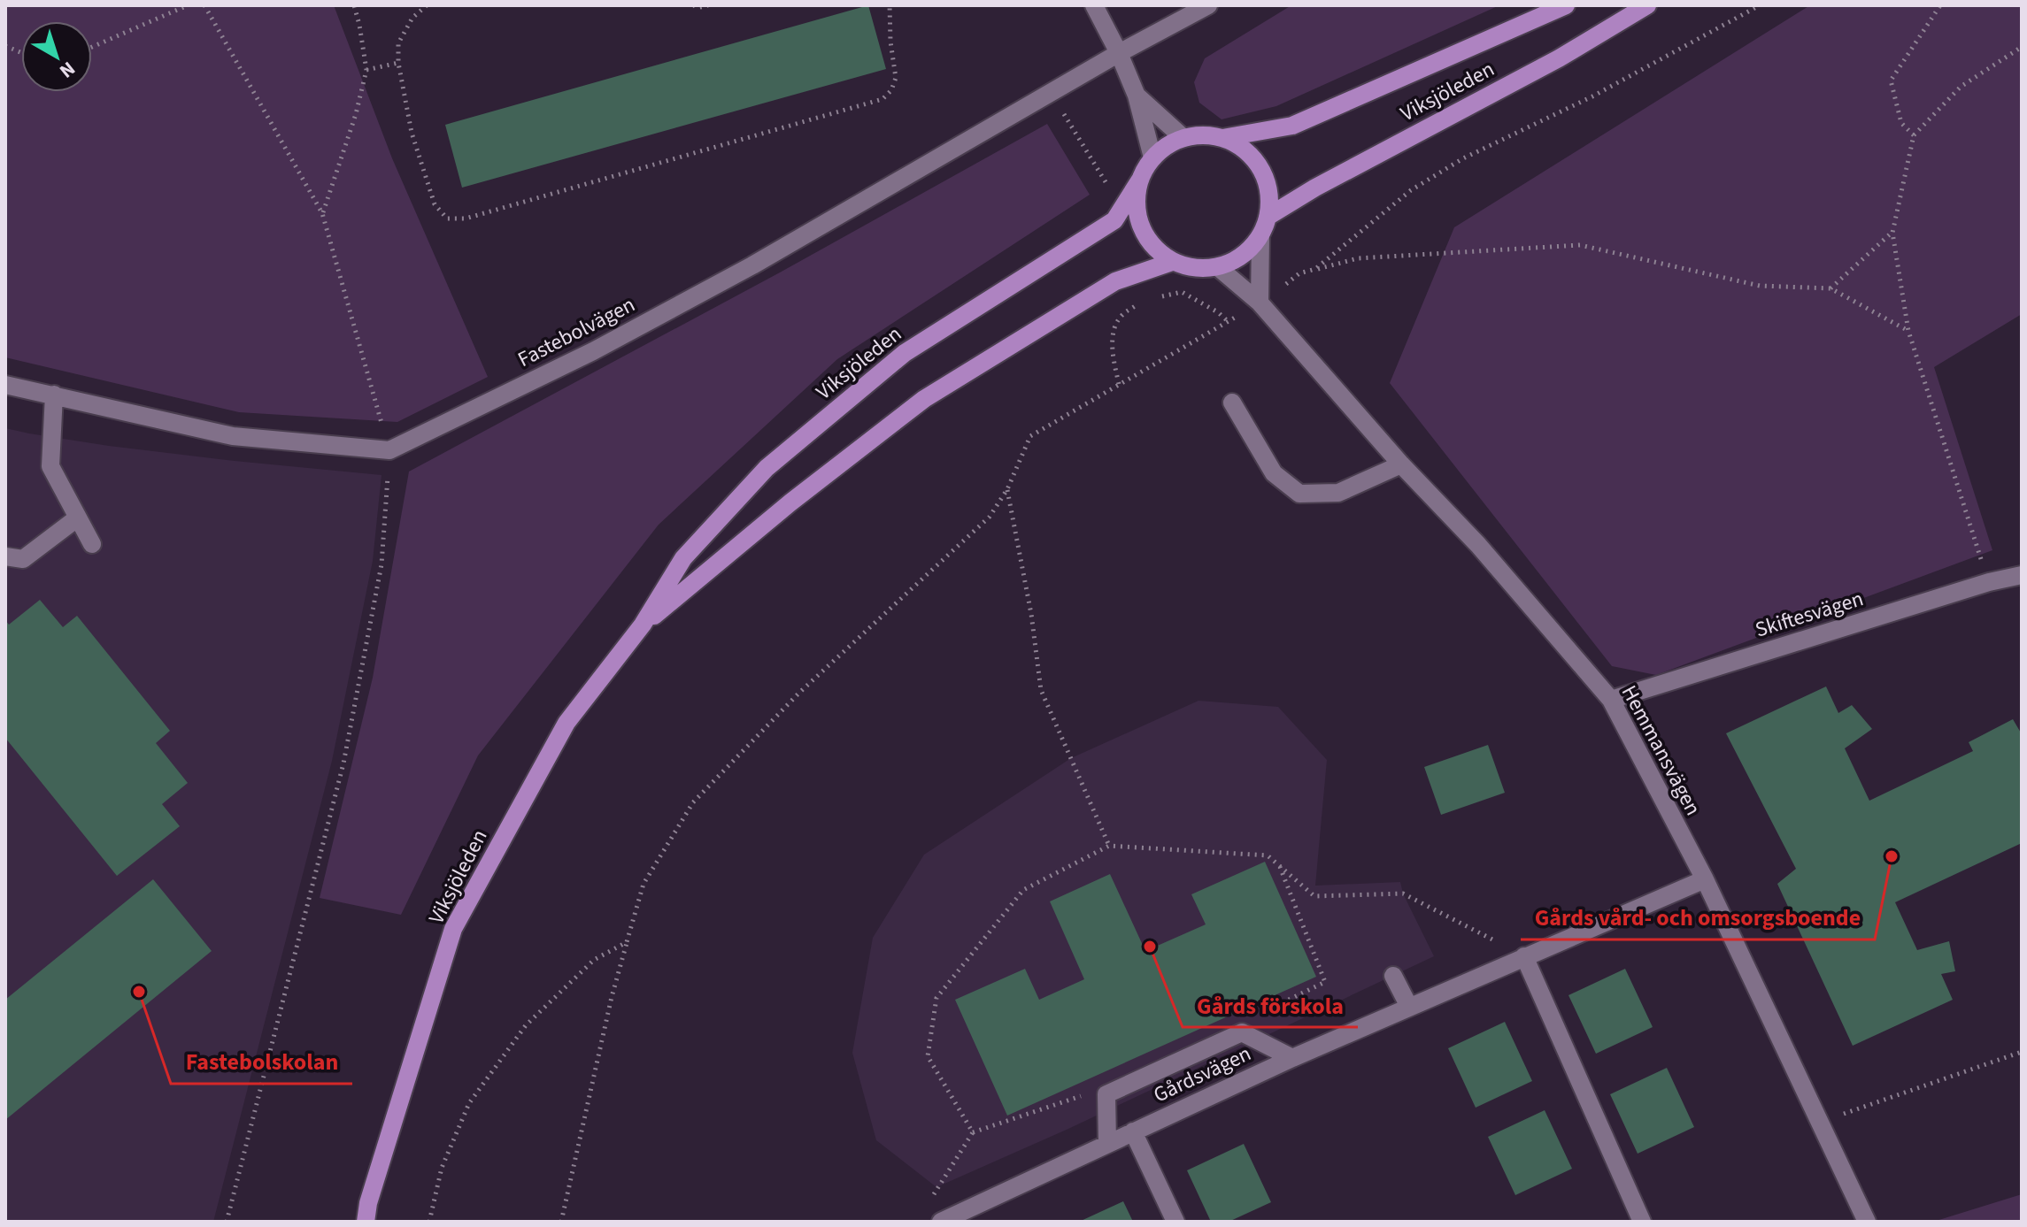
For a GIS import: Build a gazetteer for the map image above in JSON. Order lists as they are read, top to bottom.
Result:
{
  "streets": {
    "main road": ["Viksjöleden"],
    "street": [
      "Fastebolvägen",
      "Skiftesvägen",
      "Hemmansvägen",
      "Gårdsvägen"
    ]
  },
  "crossings": [
    ["Viksjöleden", "Hemmansvägen"],
    ["Skiftesvägen", "Hemmansvägen"],
    ["Hemmansvägen", "Gårdsvägen"]
  ],
  "places": ["Gårds vård- och omsorgsboende", "Gårds förskola", "Fastebolskolan"],
  "north": "bottom right"
}
